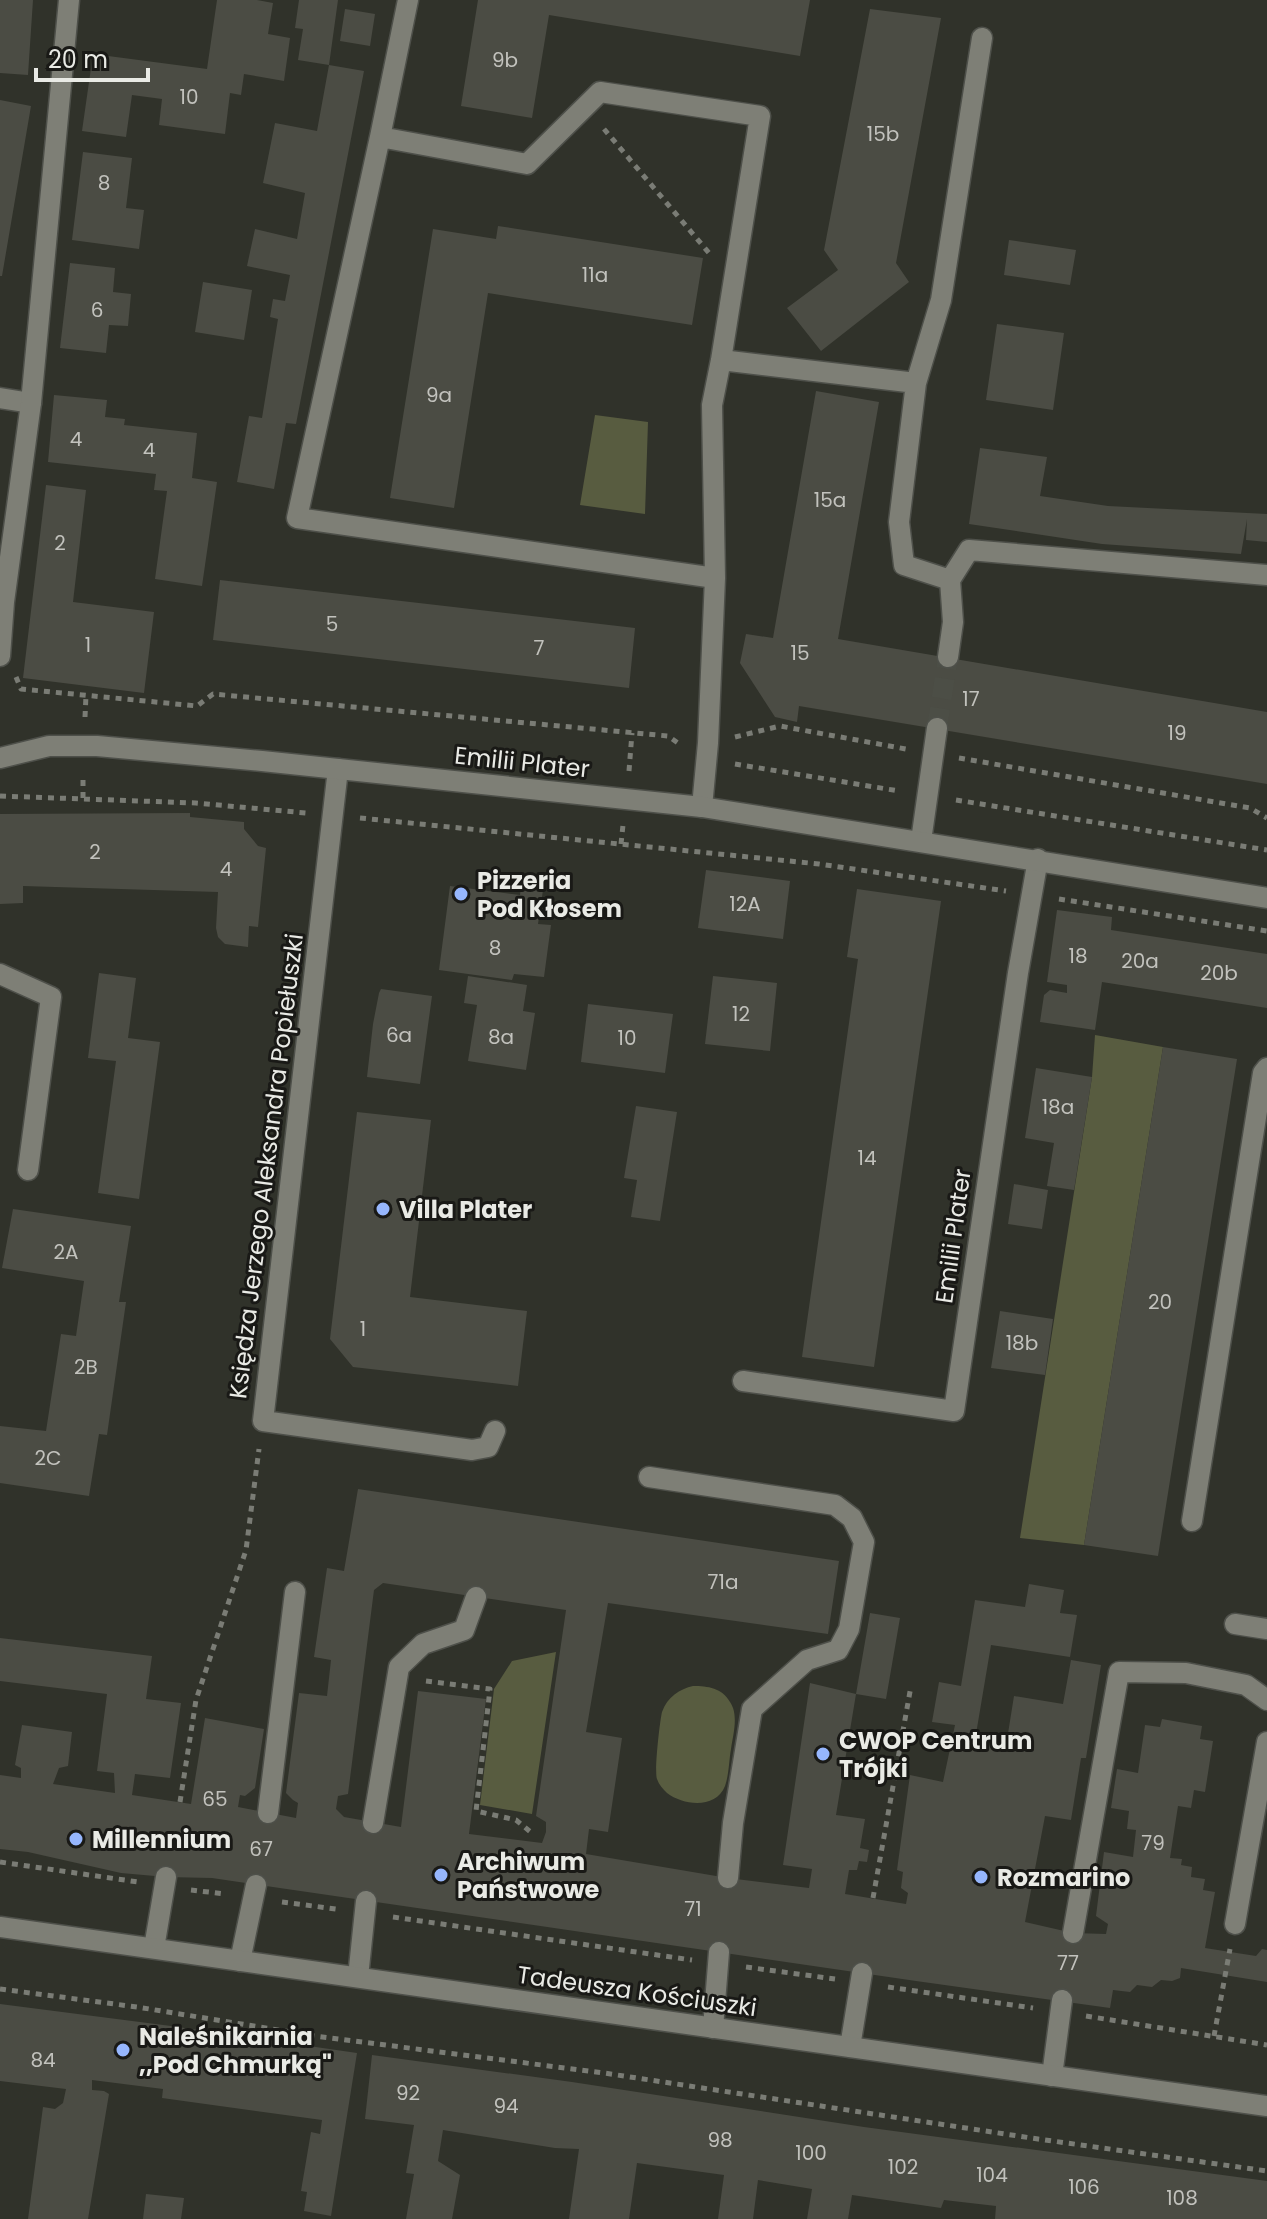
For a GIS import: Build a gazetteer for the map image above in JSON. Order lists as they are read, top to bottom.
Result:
{
  "streets": {
    "street": ["Emilii Plater", "Księdza Jerzego Aleksandra Popiełuszki", "Tadeusza Kościuszki"]
  },
  "crossings": [
    ["Emilii Plater", "Księdza Jerzego Aleksandra Popiełuszki"]
  ],
  "places": [
    "Pizzeria Pod Kłosem",
    "Villa Plater",
    "CWOP Centrum Trójki",
    "Millennium",
    "Archiwum Państwowe",
    "Rozmarino",
    "Naleśnikarnia ,,Pod Chmurką\""
  ],
  "house_numbers": [
    "9b",
    "10",
    "15b",
    "8",
    "11a",
    "6",
    "9a",
    "4",
    "4",
    "15a",
    "2",
    "5",
    "1",
    "7",
    "15",
    "17",
    "19",
    "2",
    "4",
    "12A",
    "8",
    "18",
    "20a",
    "20b",
    "12",
    "6a",
    "8a",
    "10",
    "18a",
    "14",
    "2A",
    "20",
    "1",
    "18b",
    "2B",
    "2C",
    "71a",
    "65",
    "79",
    "67",
    "71",
    "77",
    "84",
    "92",
    "94",
    "98",
    "100",
    "102",
    "104",
    "106",
    "108"
  ],
  "scale_bar": "20 m"
}
